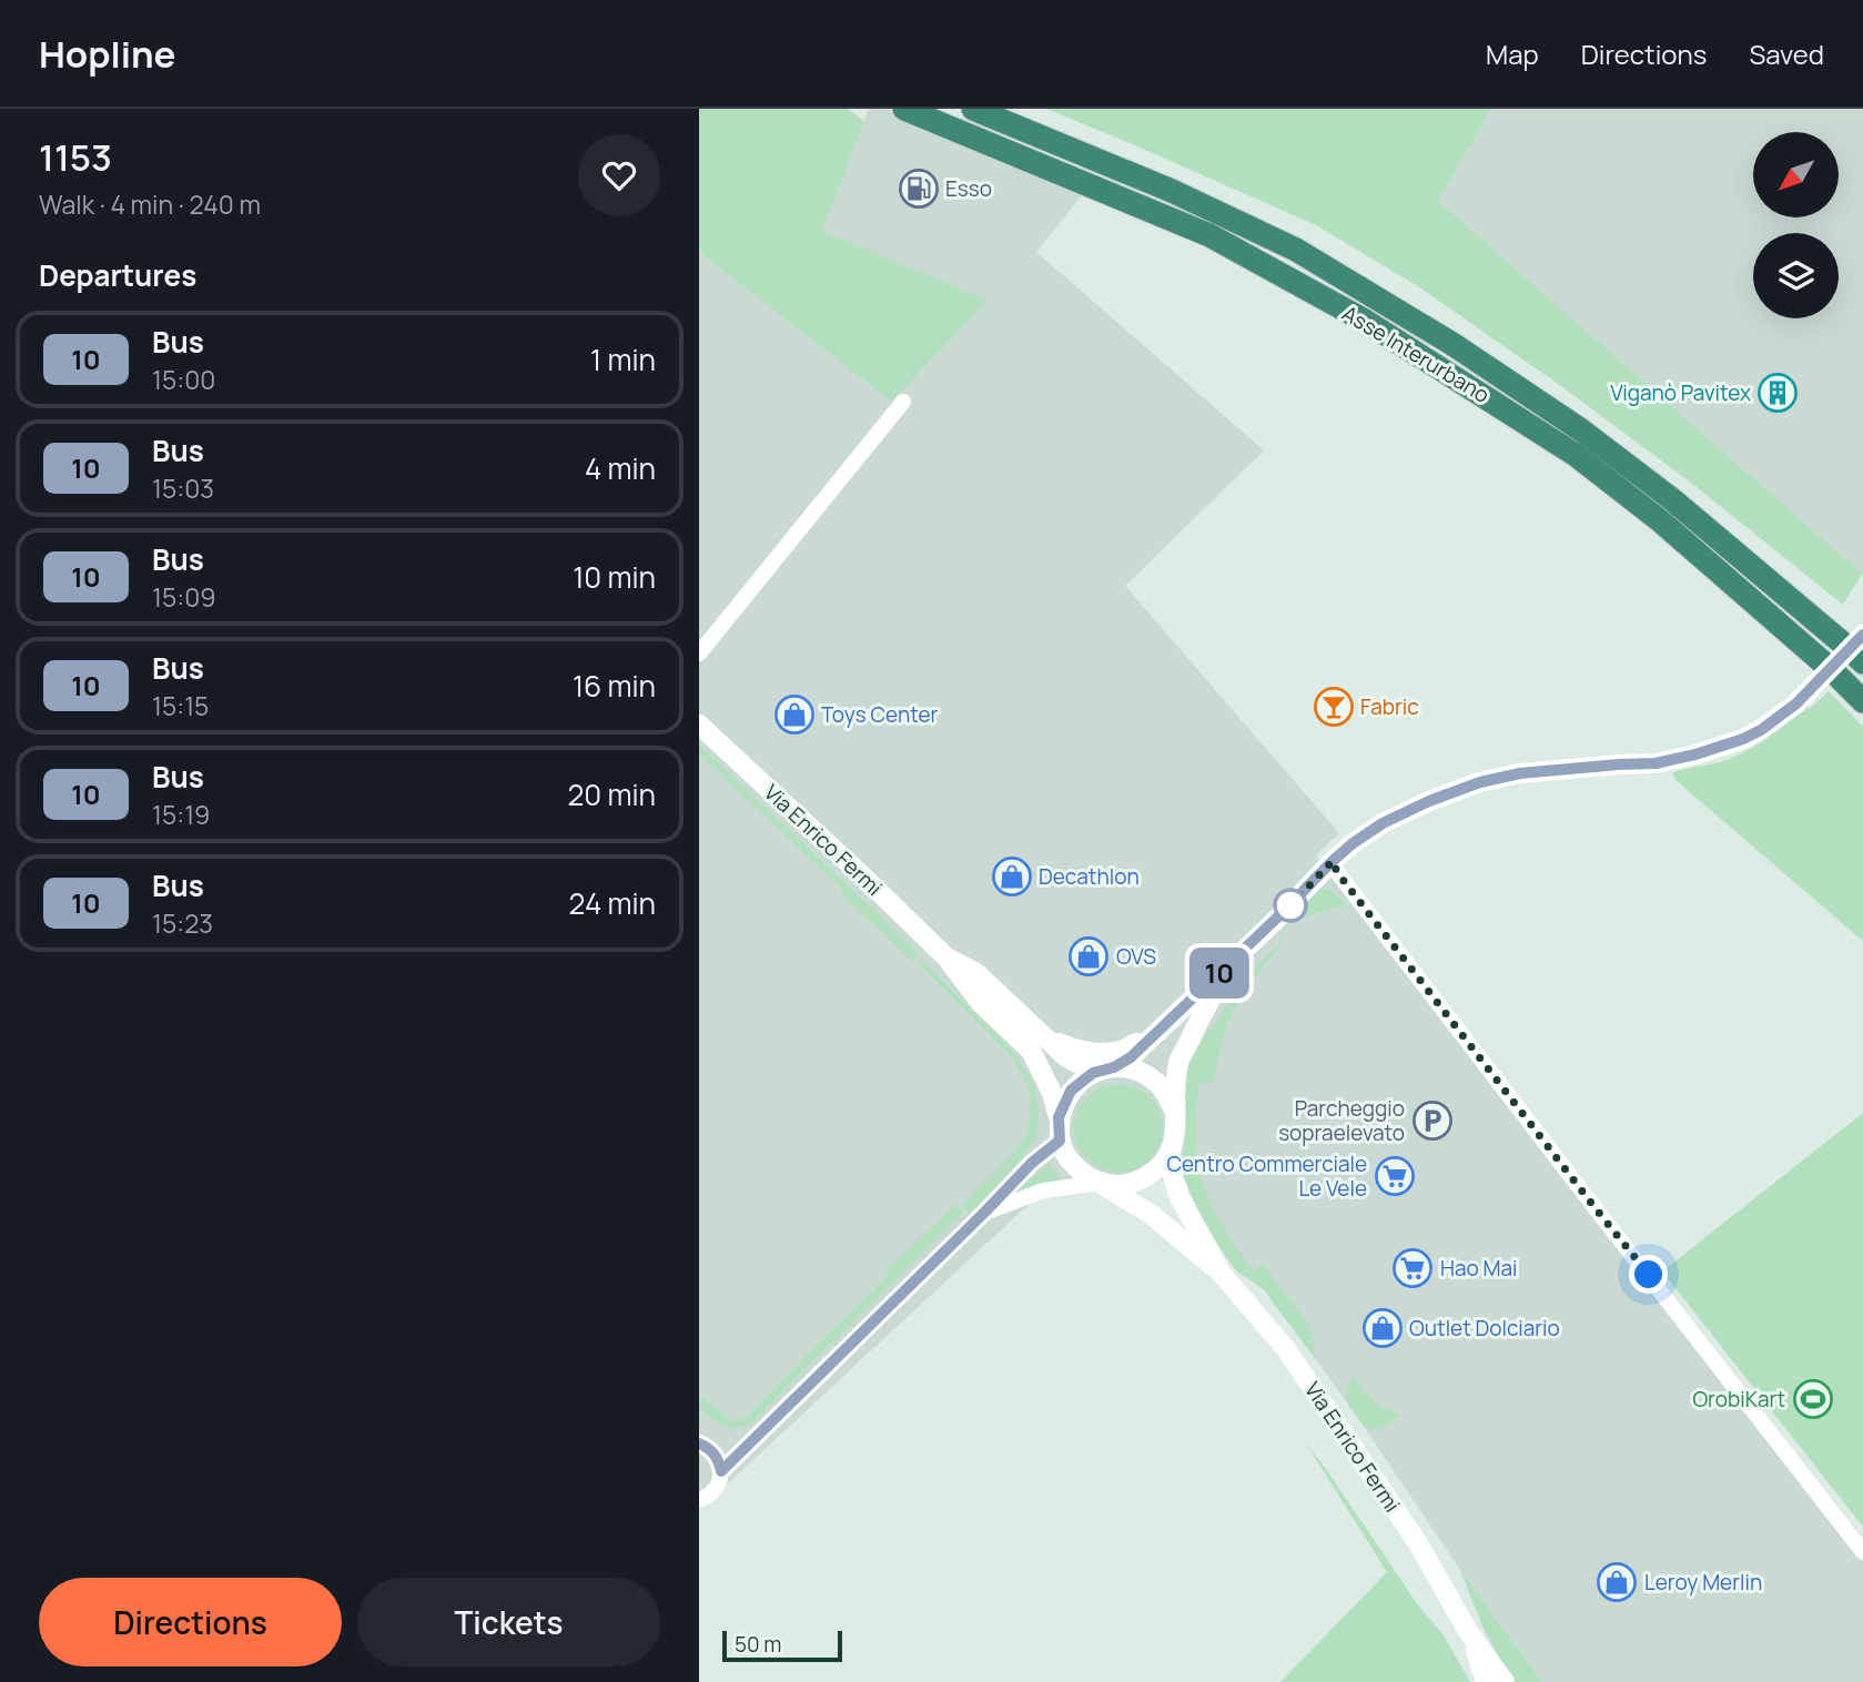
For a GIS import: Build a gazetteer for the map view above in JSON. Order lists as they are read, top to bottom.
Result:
{
  "streets": {
    "highway": ["Asse Interurbano"],
    "street": ["Via Enrico Fermi"]
  },
  "places": {
    "fuel station": ["Esso"],
    "building": ["Viganò Pavitex"],
    "bar": ["Fabric"],
    "shop": [
      "Toys Center",
      "Decathlon",
      "OVS",
      "Outlet Dolciario",
      "Leroy Merlin"
    ],
    "parking": ["Parcheggio sopraelevato"],
    "supermarket": ["Centro Commerciale Le Vele", "Hao Mai"],
    "sports": ["OrobiKart"]
  },
  "lines": ["bus line 10"],
  "scale_bar": "50 m",
  "north": "bottom left",
  "page": {
    "header": "Hopline",
    "nav": ["Map", "Directions", "Saved"],
    "heading": [
      ["1153", "Walk · 4 min · 240 m"],
      "Departures"
    ],
    "on_map": "10",
    "list": [
      {
        "mark": "10",
        "name": "Bus",
        "note": "15:00",
        "value": "1 min"
      },
      {
        "mark": "10",
        "name": "Bus",
        "note": "15:03",
        "value": "4 min"
      },
      {
        "mark": "10",
        "name": "Bus",
        "note": "15:09",
        "value": "10 min"
      },
      {
        "mark": "10",
        "name": "Bus",
        "note": "15:15",
        "value": "16 min"
      },
      {
        "mark": "10",
        "name": "Bus",
        "note": "15:19",
        "value": "20 min"
      },
      {
        "mark": "10",
        "name": "Bus",
        "note": "15:23",
        "value": "24 min"
      }
    ],
    "buttons": ["Directions", "Tickets"],
    "scale": "50 m"
  }
}
